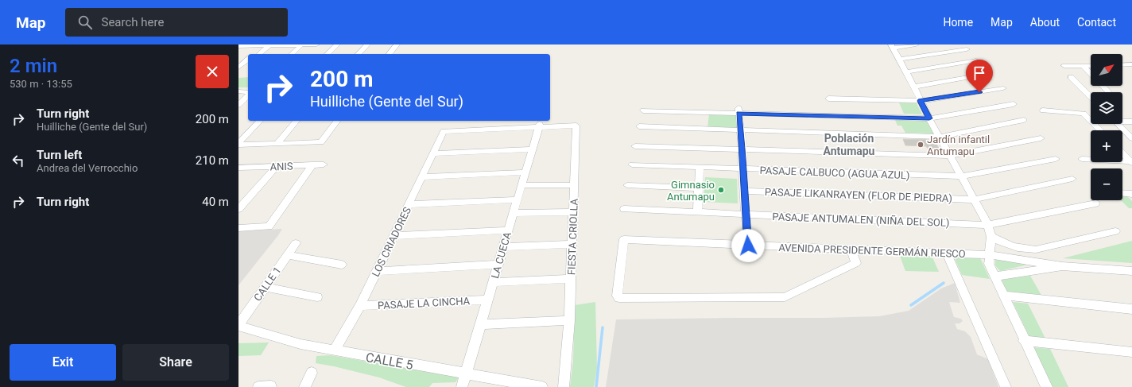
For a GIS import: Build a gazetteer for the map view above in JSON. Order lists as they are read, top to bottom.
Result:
{
  "streets": {
    "street": [
      "ANIS",
      "PASAJE CALBUCO (AGUA AZUL)",
      "PASAJE LIKANRAYEN (FLOR DE PIEDRA)",
      "PASAJE ANTUMALEN (NIÑA DEL SOL)",
      "FIESTA CRIOLLA",
      "LOS CRIADORES",
      "AVENIDA PRESIDENTE GERMÁN RIESCO",
      "LA CUECA",
      "CALLE 1",
      "PASAJE LA CINCHA",
      "CALLE 5"
    ]
  },
  "crossings": [
    ["FIESTA CRIOLLA", "LOS CRIADORES"],
    ["FIESTA CRIOLLA", "LA CUECA"],
    ["LOS CRIADORES", "LA CUECA"],
    ["LOS CRIADORES", "PASAJE LA CINCHA"],
    ["LOS CRIADORES", "CALLE 5"],
    ["LA CUECA", "PASAJE LA CINCHA"],
    ["LA CUECA", "CALLE 5"],
    ["CALLE 1", "CALLE 5"]
  ],
  "districts": ["Población Antumapu"],
  "places": ["Jardín infantil Antumapu", "Gimnasio Antumapu"],
  "north": "top right",
  "page": {
    "header": "Map",
    "search": "Search here",
    "nav": [
      "Home",
      "Map",
      "About",
      "Contact"
    ],
    "heading": ["2 min", "530 m · 13:55"],
    "map_buttons": ["+", "−"],
    "turn": ["200 m", "Huilliche (Gente del Sur)"],
    "list": [
      {
        "name": "Turn right",
        "note": "Huilliche (Gente del Sur)",
        "value": "200 m"
      },
      {
        "name": "Turn left",
        "note": "Andrea del Verrocchio",
        "value": "210 m"
      },
      {
        "name": "Turn right",
        "value": "40 m"
      }
    ],
    "buttons": ["Exit", "Share"]
  }
}
